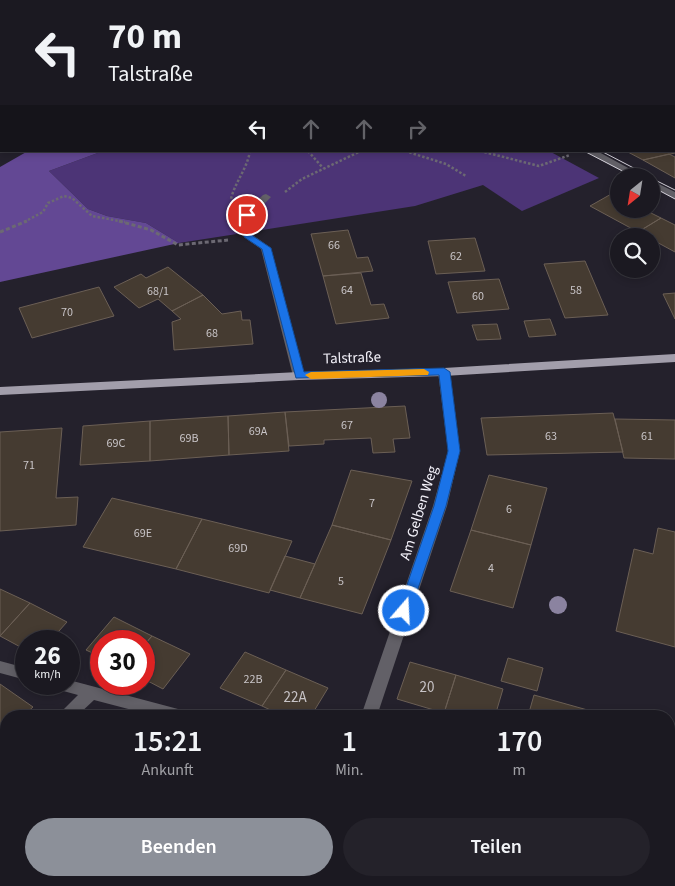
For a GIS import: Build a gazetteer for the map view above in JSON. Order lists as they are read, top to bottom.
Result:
{
  "streets": {
    "main road": ["Talstraße"],
    "street": ["Am Gelben Weg"]
  },
  "crossings": [
    ["Talstraße", "Am Gelben Weg"]
  ],
  "house_numbers": [
    "66",
    "62",
    "64",
    "58",
    "68/1",
    "60",
    "70",
    "68",
    "67",
    "69A",
    "63",
    "61",
    "69B",
    "69C",
    "71",
    "7",
    "6",
    "69E",
    "69D",
    "4",
    "5",
    "22B",
    "20",
    "22A"
  ],
  "north": "bottom left",
  "page": {
    "turn": ["70 m", "Talstraße"],
    "speed": "26 km/h",
    "limit": "30",
    "eta": [
      "15:21",
      "Ankunft",
      "1",
      "Min.",
      "170",
      "m"
    ],
    "buttons": ["Beenden", "Teilen"]
  }
}
